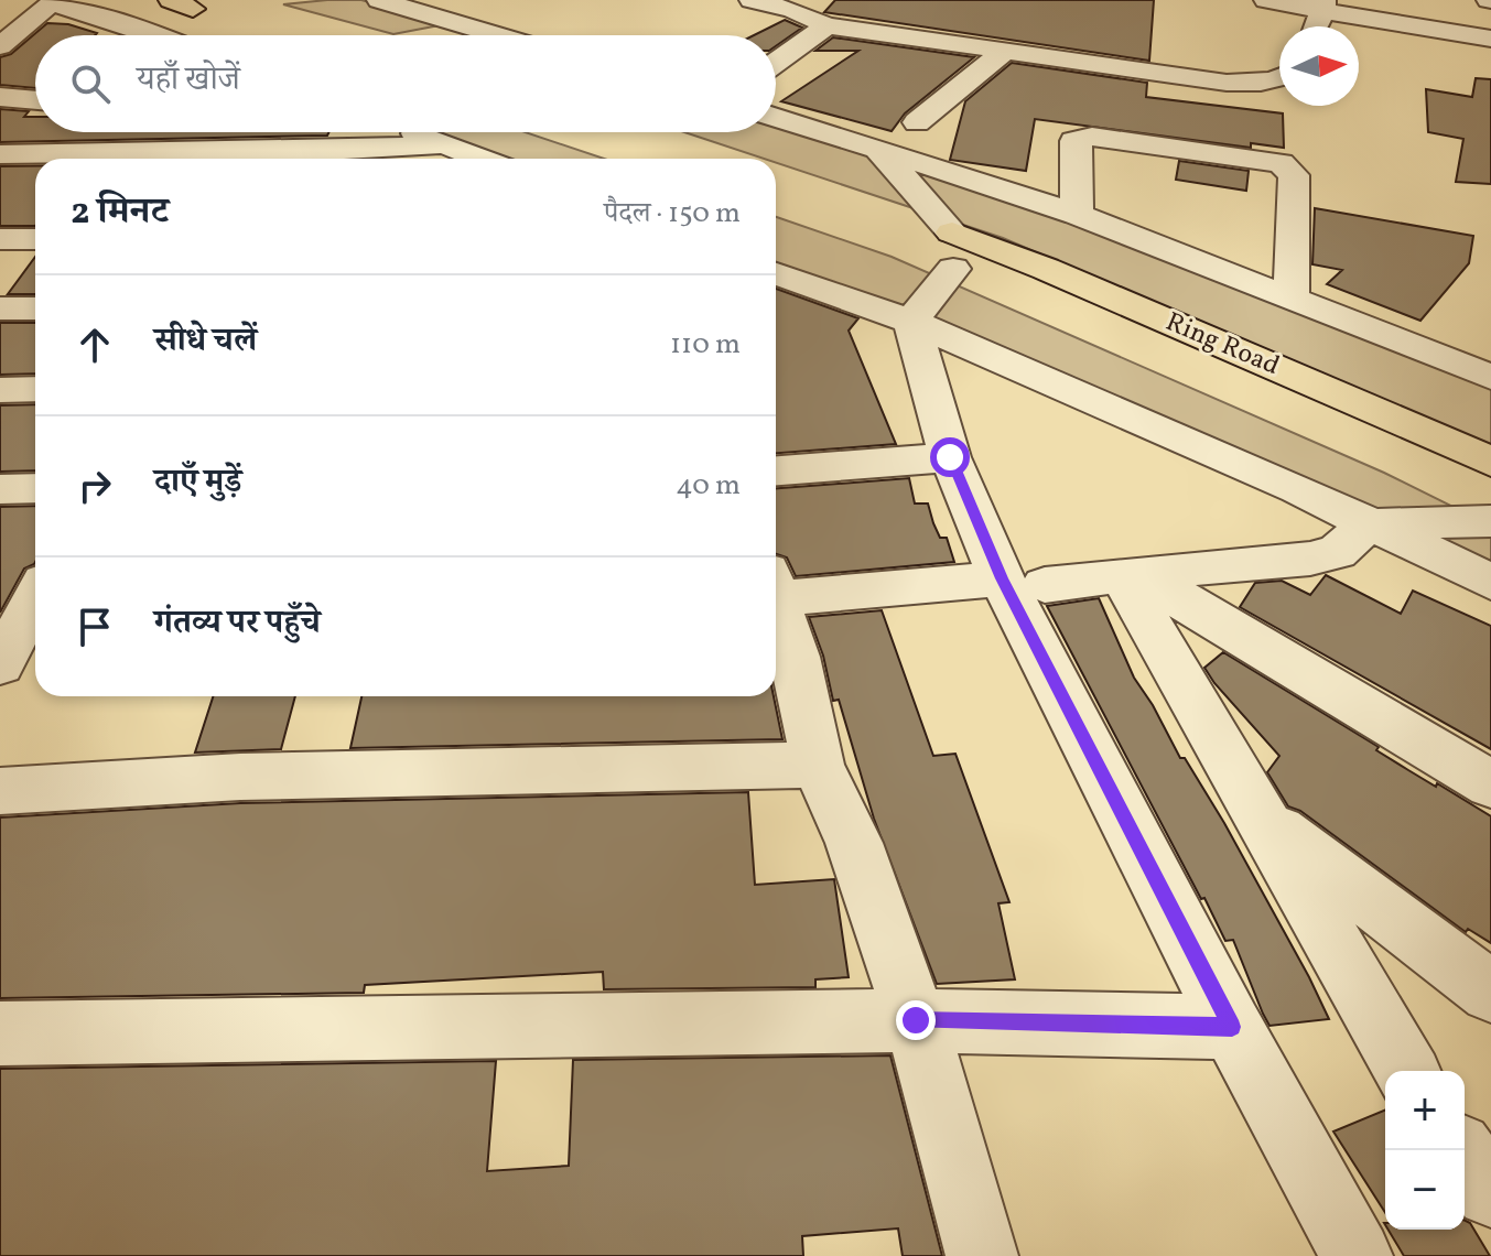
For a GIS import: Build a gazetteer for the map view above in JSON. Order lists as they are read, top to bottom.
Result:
{
  "streets": {
    "main road": ["Ring Road"]
  },
  "north": "right",
  "page": {
    "search": "यहाँ खोजें",
    "heading": ["2 मिनट", "पैदल · 150 m"],
    "list": [
      ["सीधे चलें", "110 m"],
      ["दाएँ मुड़ें", "40 m"],
      "गंतव्य पर पहुँचे"
    ],
    "map_buttons": ["+", "−"]
  }
}
